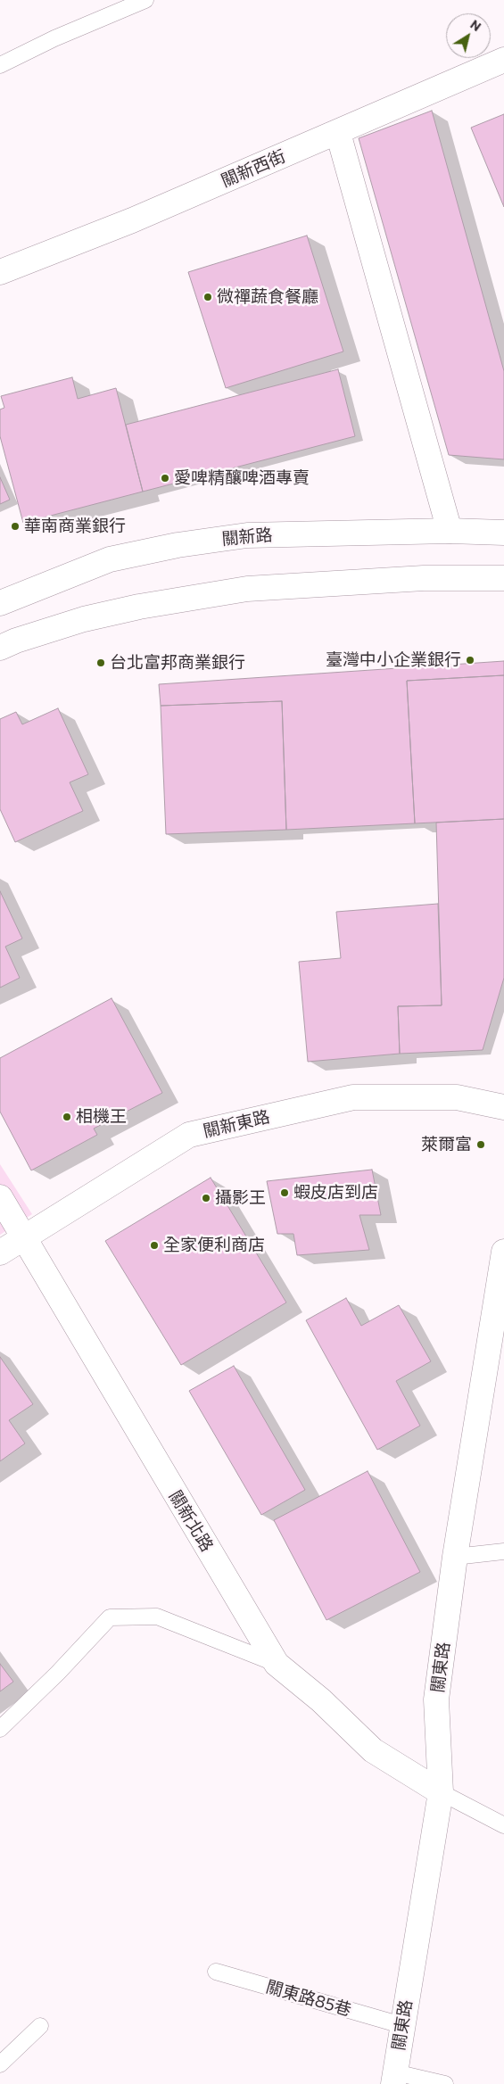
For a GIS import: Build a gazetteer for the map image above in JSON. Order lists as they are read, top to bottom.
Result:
{
  "streets": {
    "street": [
      "關新西街",
      "關新路",
      "關新東路",
      "關新北路",
      "關東路"
    ],
    "lane": ["關東路85巷"]
  },
  "crossings": [
    ["關新東路", "關新北路"],
    ["關新北路", "關東路"],
    ["關東路", "關東路85巷"]
  ],
  "places": [
    "微禪蔬食餐廳",
    "愛啤精釀啤酒專賣",
    "華南商業銀行",
    "臺灣中小企業銀行",
    "台北富邦商業銀行",
    "相機王",
    "萊爾富",
    "蝦皮店到店",
    "攝影王",
    "全家便利商店"
  ],
  "north": "top right"
}
